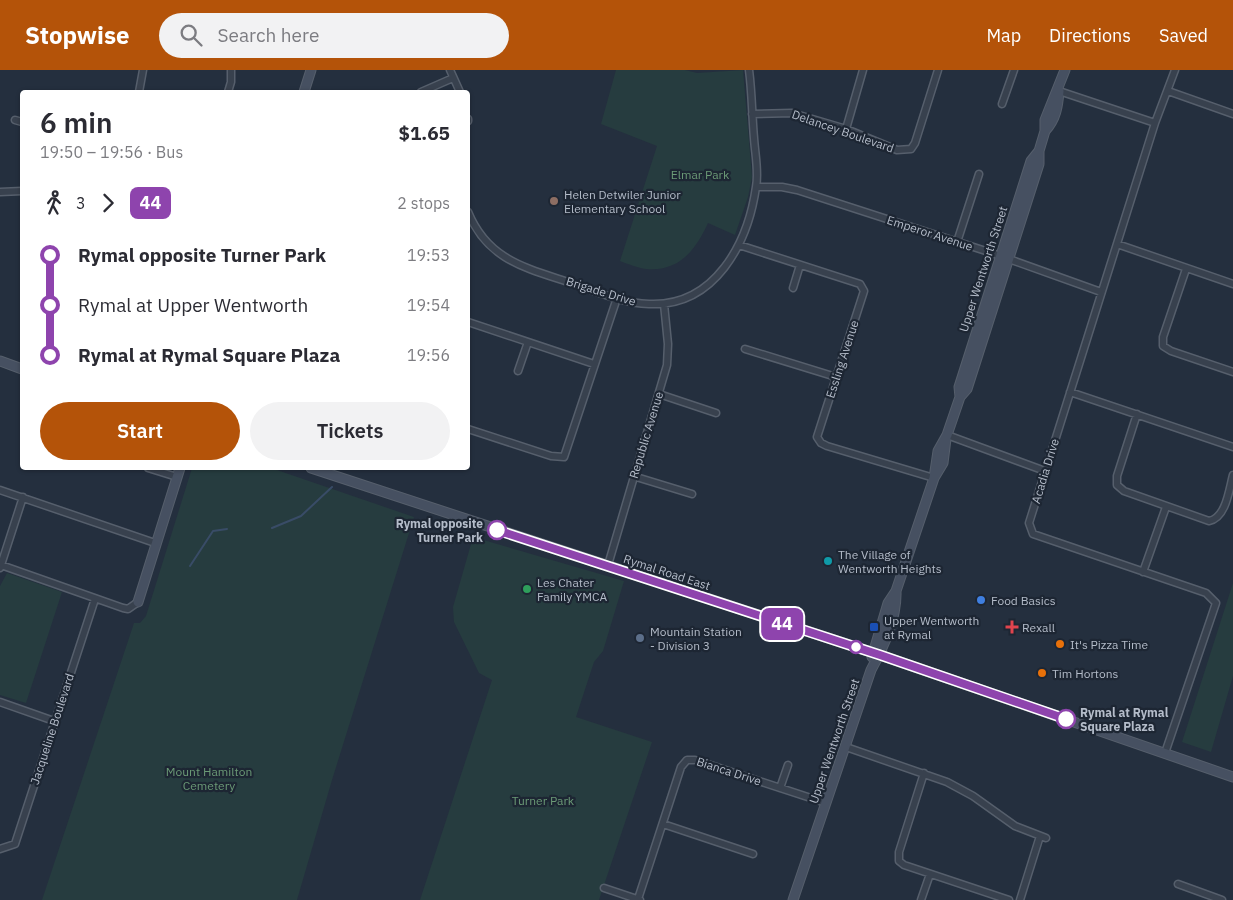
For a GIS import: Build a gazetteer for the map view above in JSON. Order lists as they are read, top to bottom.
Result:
{
  "streets": {
    "main road": ["Upper Wentworth Street", "Rymal Road East"],
    "street": [
      "Delancey Boulevard",
      "Emperor Avenue",
      "Brigade Drive",
      "Essling Avenue",
      "Republic Avenue",
      "Acadia Drive",
      "Jacqueline Boulevard",
      "Bianca Drive"
    ]
  },
  "crossings": [
    ["Delancey Boulevard", "Brigade Drive"],
    ["Emperor Avenue", "Upper Wentworth Street"],
    ["Emperor Avenue", "Brigade Drive"],
    ["Emperor Avenue", "Acadia Drive"],
    ["Upper Wentworth Street", "Essling Avenue"],
    ["Upper Wentworth Street", "Rymal Road East"],
    ["Upper Wentworth Street", "Bianca Drive"],
    ["Brigade Drive", "Essling Avenue"],
    ["Brigade Drive", "Republic Avenue"],
    ["Republic Avenue", "Rymal Road East"],
    ["Acadia Drive", "Rymal Road East"]
  ],
  "parks": ["Elmar Park", "Mount Hamilton Cemetery", "Turner Park"],
  "places": {
    "other": [
      "Helen Detwiler Junior Elementary School",
      "Rymal opposite Turner Park",
      "The Village of Wentworth Heights",
      "Les Chater Family YMCA",
      "Food Basics",
      "Mountain Station - Division 3",
      "It's Pizza Time",
      "Tim Hortons",
      "Rymal at Rymal Square Plaza"
    ],
    "transit": ["Upper Wentworth at Rymal"],
    "health": ["Rexall"]
  },
  "lines": ["bus line 44"],
  "page": {
    "header": "Stopwise",
    "search": "Search here",
    "nav": ["Map", "Directions", "Saved"],
    "on_map": "44",
    "heading": ["6 min", "19:50 – 19:56 · Bus", "$1.65"],
    "legs": ["3", "44", "2 stops"],
    "list": [
      {
        "name": "Rymal opposite Turner Park",
        "value": "19:53"
      },
      {
        "name": "Rymal at Upper Wentworth",
        "value": "19:54"
      },
      {
        "name": "Rymal at Rymal Square Plaza",
        "value": "19:56"
      }
    ],
    "buttons": ["Start", "Tickets"]
  }
}
